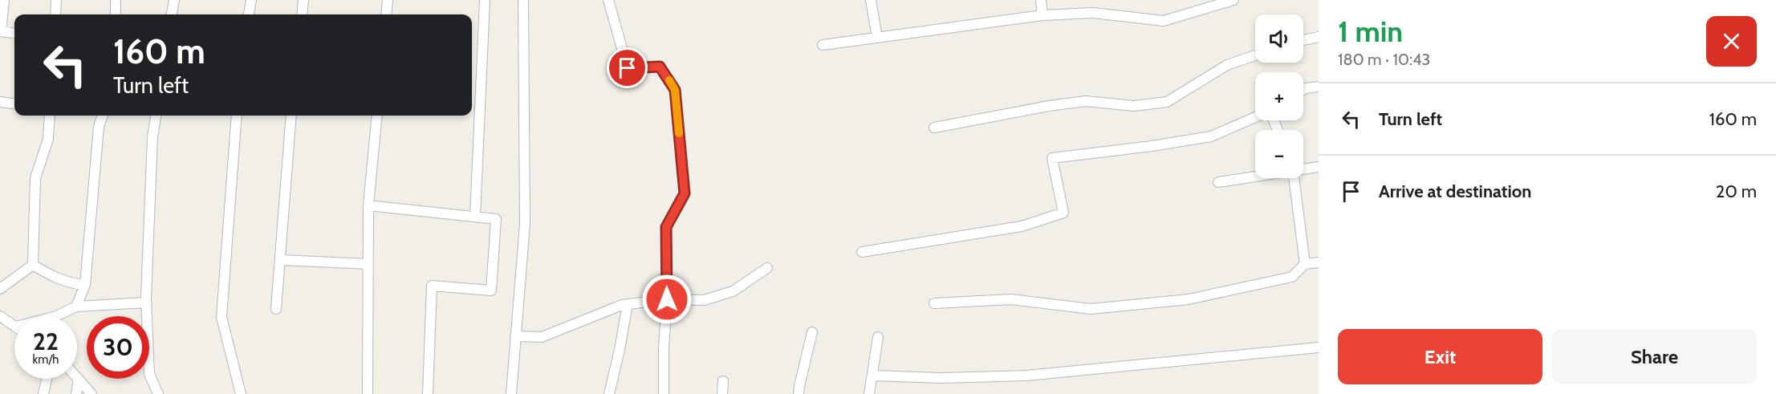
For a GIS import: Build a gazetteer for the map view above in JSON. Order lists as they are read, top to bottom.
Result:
{
  "page": {
    "heading": ["1 min", "180 m · 10:43"],
    "map_buttons": ["+", "−"],
    "turn": ["160 m", "Turn left"],
    "list": [
      {
        "name": "Turn left",
        "value": "160 m"
      },
      {
        "name": "Arrive at destination",
        "value": "20 m"
      }
    ],
    "speed": "22 km/h",
    "limit": "30",
    "buttons": ["Exit", "Share"]
  }
}
